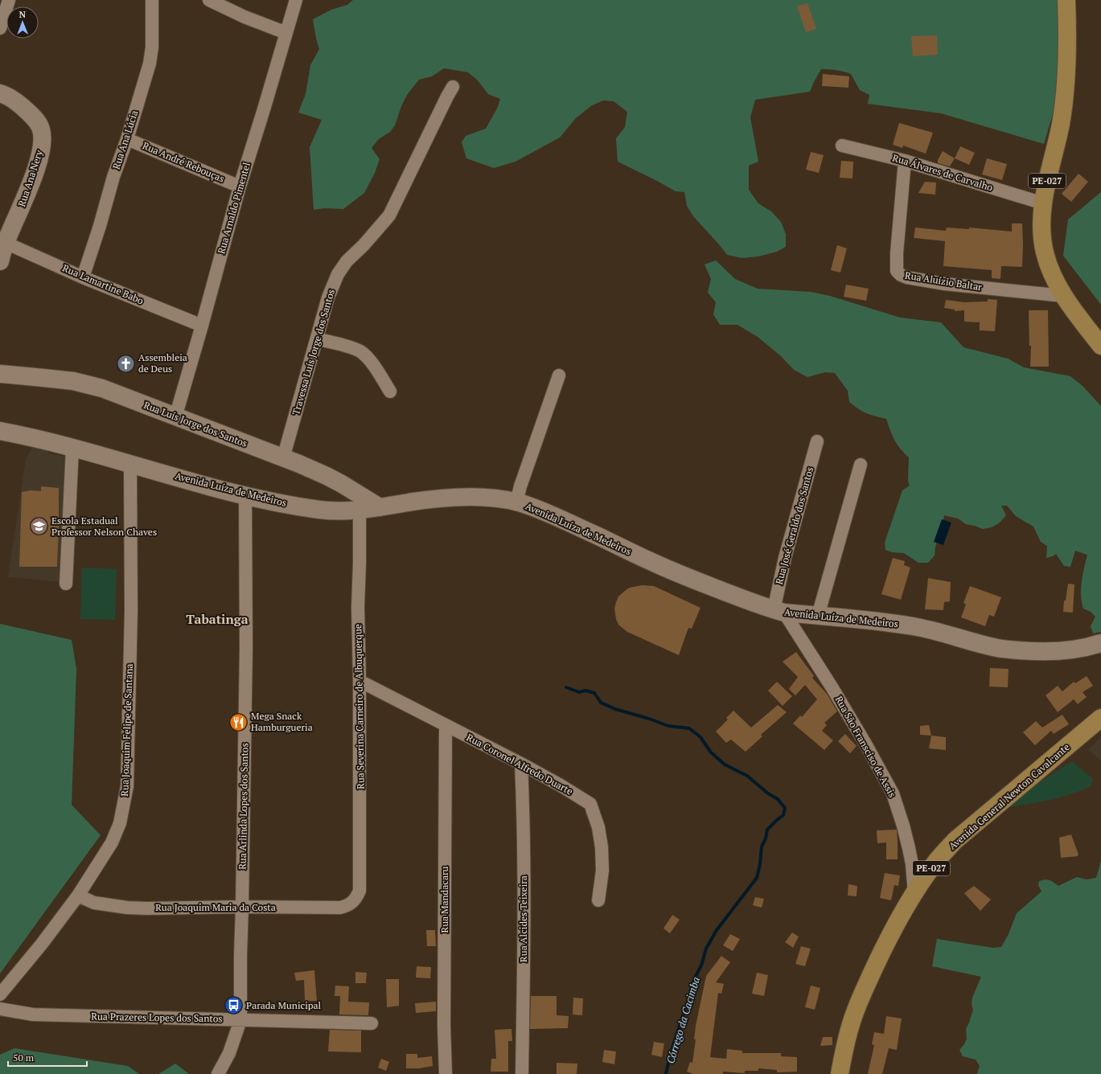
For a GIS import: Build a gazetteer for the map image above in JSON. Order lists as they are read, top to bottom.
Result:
{
  "streets": {
    "main road": ["PE-027", "Avenida General Newton Cavalcante"],
    "street": [
      "Rua Ana Lúcia",
      "Rua André Rebouças",
      "Rua Álvares de Carvalho",
      "Rua Ana Nery",
      "Rua Arnaldo Pimentel",
      "Rua Aluízio Baltar",
      "Rua Lamartine Babo",
      "Travessa Luís Jorge dos Santos",
      "Rua Luís Jorge dos Santos",
      "Avenida Luíza de Medeiros",
      "Rua José Geraldo dos Santos",
      "Rua Severina Carneiro de Albuquerque",
      "Rua Joaquim Felipe de Santana",
      "Rua São Fransciso de Assis",
      "Rua Coronel Alfredo Duarte",
      "Rua Arlinda Lopes dos Santos",
      "Rua Mandacaru",
      "Rua Joaquim Maria da Costa",
      "Rua Alcides Teixeira",
      "Rua Prazeres Lopes dos Santos"
    ]
  },
  "crossings": [
    ["Rua Ana Lúcia", "Rua André Rebouças"],
    ["Rua Ana Lúcia", "Rua Lamartine Babo"],
    ["Rua André Rebouças", "Rua Arnaldo Pimentel"],
    ["Rua Álvares de Carvalho", "PE-027"],
    ["Rua Álvares de Carvalho", "Rua Aluízio Baltar"],
    ["Rua Ana Nery", "Rua Lamartine Babo"],
    ["PE-027", "Rua Aluízio Baltar"],
    ["Rua Arnaldo Pimentel", "Rua Lamartine Babo"],
    ["Rua Arnaldo Pimentel", "Rua Luís Jorge dos Santos"],
    ["Travessa Luís Jorge dos Santos", "Rua Luís Jorge dos Santos"],
    ["Rua Luís Jorge dos Santos", "Avenida Luíza de Medeiros"],
    ["Avenida Luíza de Medeiros", "Rua José Geraldo dos Santos"],
    ["Avenida Luíza de Medeiros", "Rua Severina Carneiro de Albuquerque"],
    ["Avenida Luíza de Medeiros", "Rua Joaquim Felipe de Santana"],
    ["Avenida Luíza de Medeiros", "Rua São Fransciso de Assis"],
    ["Avenida Luíza de Medeiros", "Rua Arlinda Lopes dos Santos"],
    ["Rua José Geraldo dos Santos", "Rua São Fransciso de Assis"],
    ["Rua Severina Carneiro de Albuquerque", "Rua Coronel Alfredo Duarte"],
    ["Rua Severina Carneiro de Albuquerque", "Rua Joaquim Maria da Costa"],
    ["Rua Joaquim Felipe de Santana", "Rua Joaquim Maria da Costa"],
    ["Rua São Fransciso de Assis", "Avenida General Newton Cavalcante"],
    ["Rua Coronel Alfredo Duarte", "Rua Mandacaru"],
    ["Rua Coronel Alfredo Duarte", "Rua Alcides Teixeira"],
    ["Rua Arlinda Lopes dos Santos", "Rua Joaquim Maria da Costa"],
    ["Rua Arlinda Lopes dos Santos", "Rua Prazeres Lopes dos Santos"]
  ],
  "districts": ["Tabatinga"],
  "water": ["Córrego da Cacimba"],
  "places": {
    "church": ["Assembleia de Deus"],
    "school or university": ["Escola Estadual Professor Nelson Chaves"],
    "restaurant": ["Mega Snack Hamburgueria"],
    "bus stop": ["Parada Municipal"]
  },
  "scale_bar": "50 m",
  "north": "top"
}
